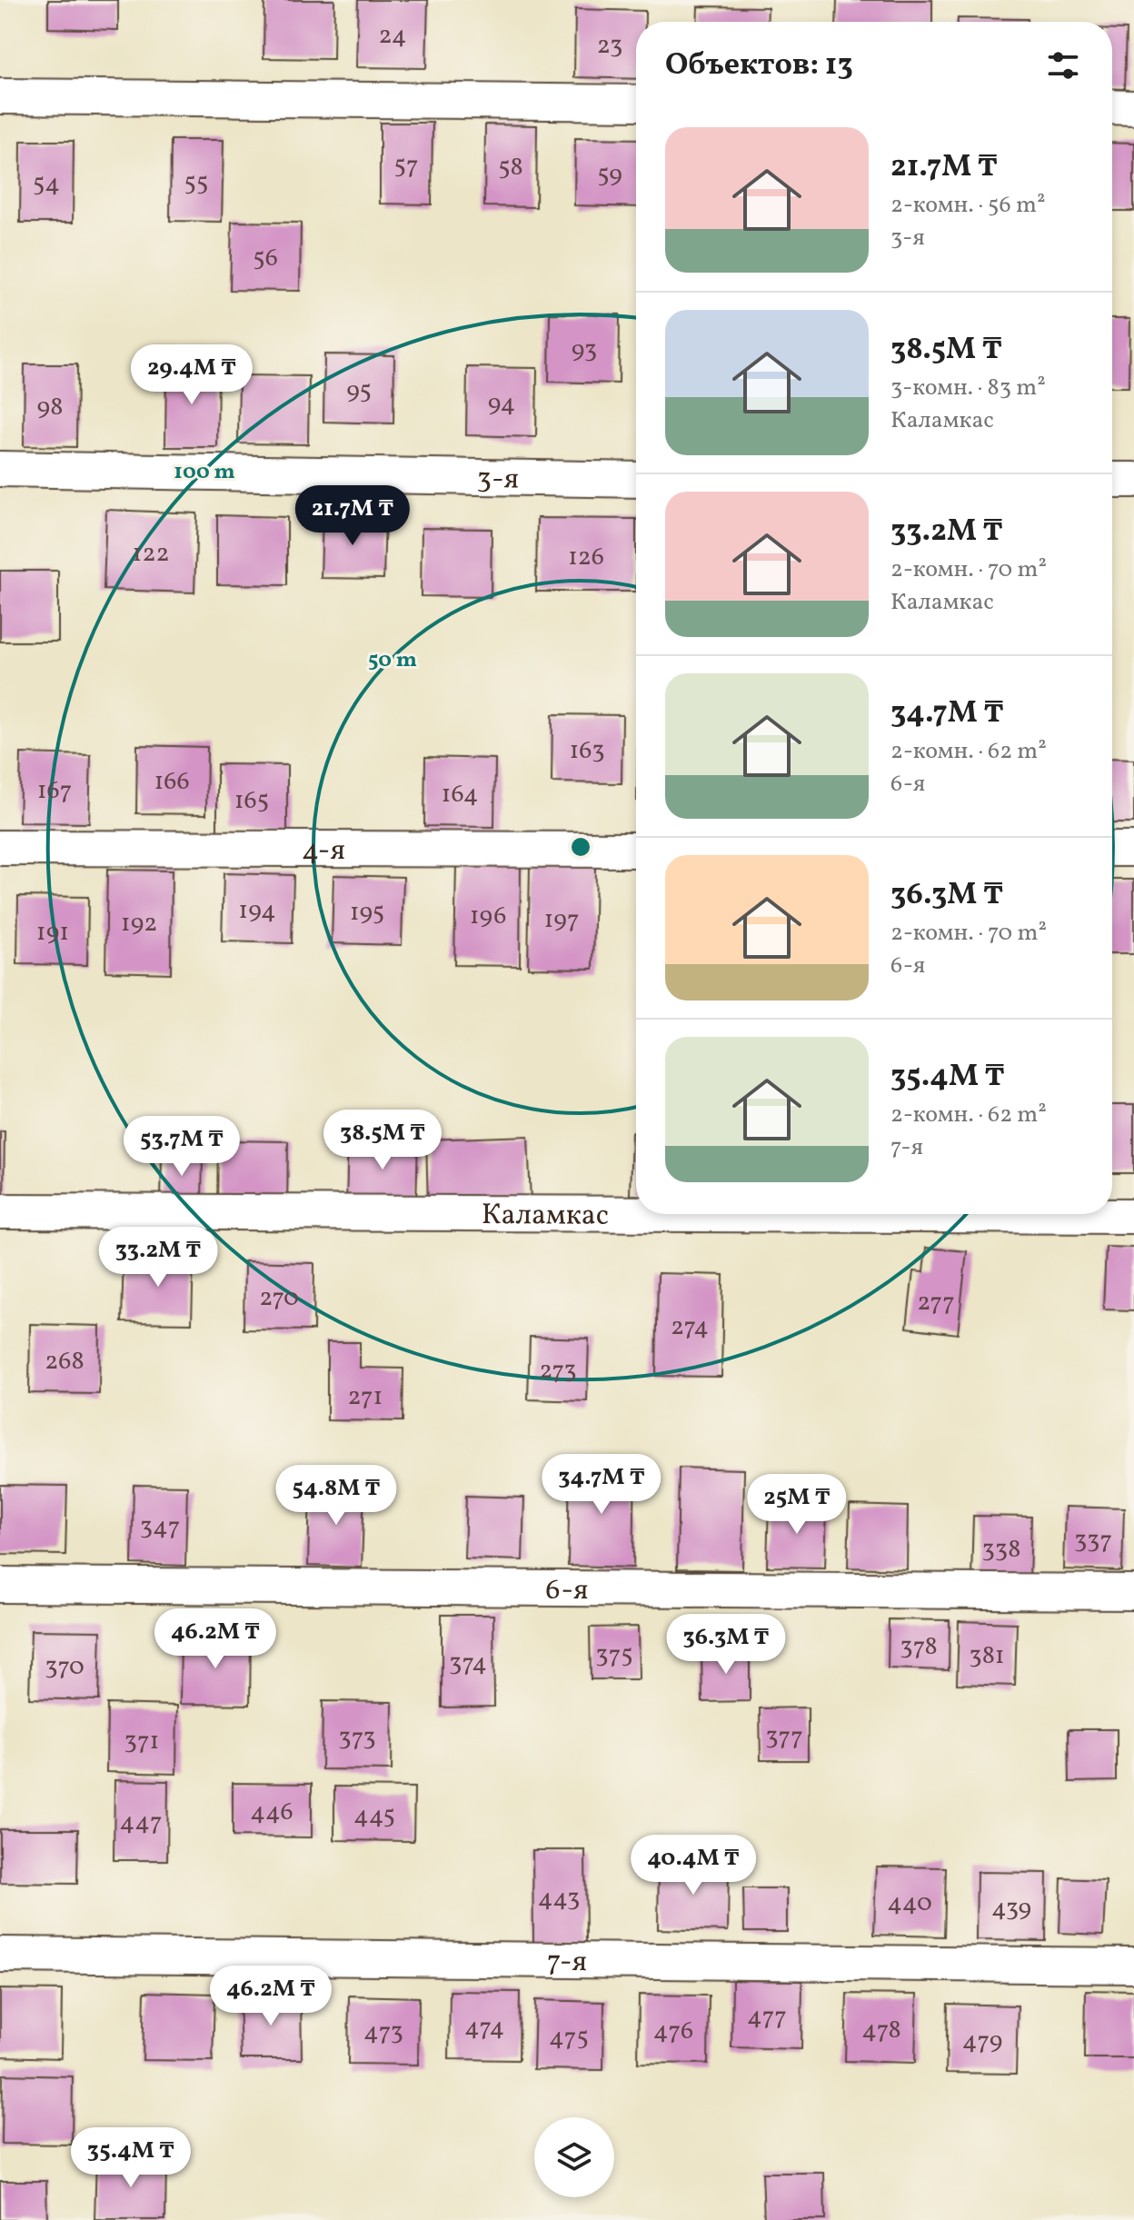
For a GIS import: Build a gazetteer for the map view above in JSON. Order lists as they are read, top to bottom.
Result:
{
  "streets": {
    "street": [
      "3-я",
      "4-я",
      "Каламкас",
      "6-я",
      "7-я"
    ]
  },
  "house_numbers": [
    "24",
    "23",
    "57",
    "58",
    "59",
    "55",
    "54",
    "56",
    "93",
    "95",
    "94",
    "98",
    "122",
    "126",
    "163",
    "166",
    "167",
    "164",
    "165",
    "194",
    "195",
    "196",
    "197",
    "192",
    "191",
    "270",
    "277",
    "274",
    "268",
    "273",
    "271",
    "347",
    "337",
    "338",
    "378",
    "375",
    "381",
    "374",
    "370",
    "377",
    "373",
    "371",
    "446",
    "445",
    "447",
    "443",
    "440",
    "439",
    "477",
    "474",
    "478",
    "476",
    "473",
    "475",
    "479"
  ],
  "page": {
    "heading": "Объектов: 13",
    "list": [
      {
        "name": "21.7M ₸",
        "note": "2-комн. · 56 m² · 3-я"
      },
      {
        "name": "38.5M ₸",
        "note": "3-комн. · 83 m² · Каламкас"
      },
      {
        "name": "33.2M ₸",
        "note": "2-комн. · 70 m² · Каламкас"
      },
      {
        "name": "34.7M ₸",
        "note": "2-комн. · 62 m² · 6-я"
      },
      {
        "name": "36.3M ₸",
        "note": "2-комн. · 70 m² · 6-я"
      },
      {
        "name": "35.4M ₸",
        "note": "2-комн. · 62 m² · 7-я"
      }
    ],
    "price": [
      "29.4M ₸",
      "21.7M ₸",
      "38.5M ₸",
      "53.7M ₸",
      "33.2M ₸",
      "34.7M ₸",
      "54.8M ₸",
      "25M ₸",
      "46.2M ₸",
      "36.3M ₸",
      "40.4M ₸",
      "46.2M ₸",
      "35.4M ₸"
    ]
  },
  "rings": ["100 m", "50 m"]
}
